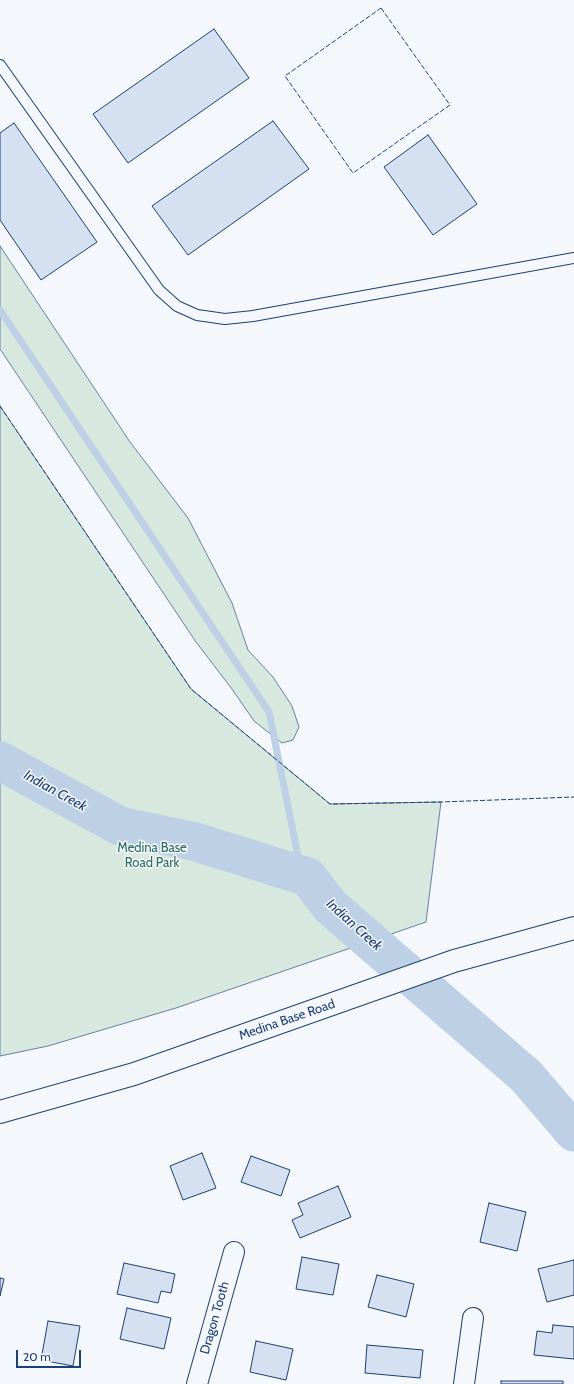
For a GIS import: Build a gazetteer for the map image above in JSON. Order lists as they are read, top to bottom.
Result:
{
  "streets": {
    "street": ["Medina Base Road", "Dragon Tooth"]
  },
  "water": ["Indian Creek"],
  "parks": ["Medina Base Road Park"],
  "scale_bar": "20 m"
}
